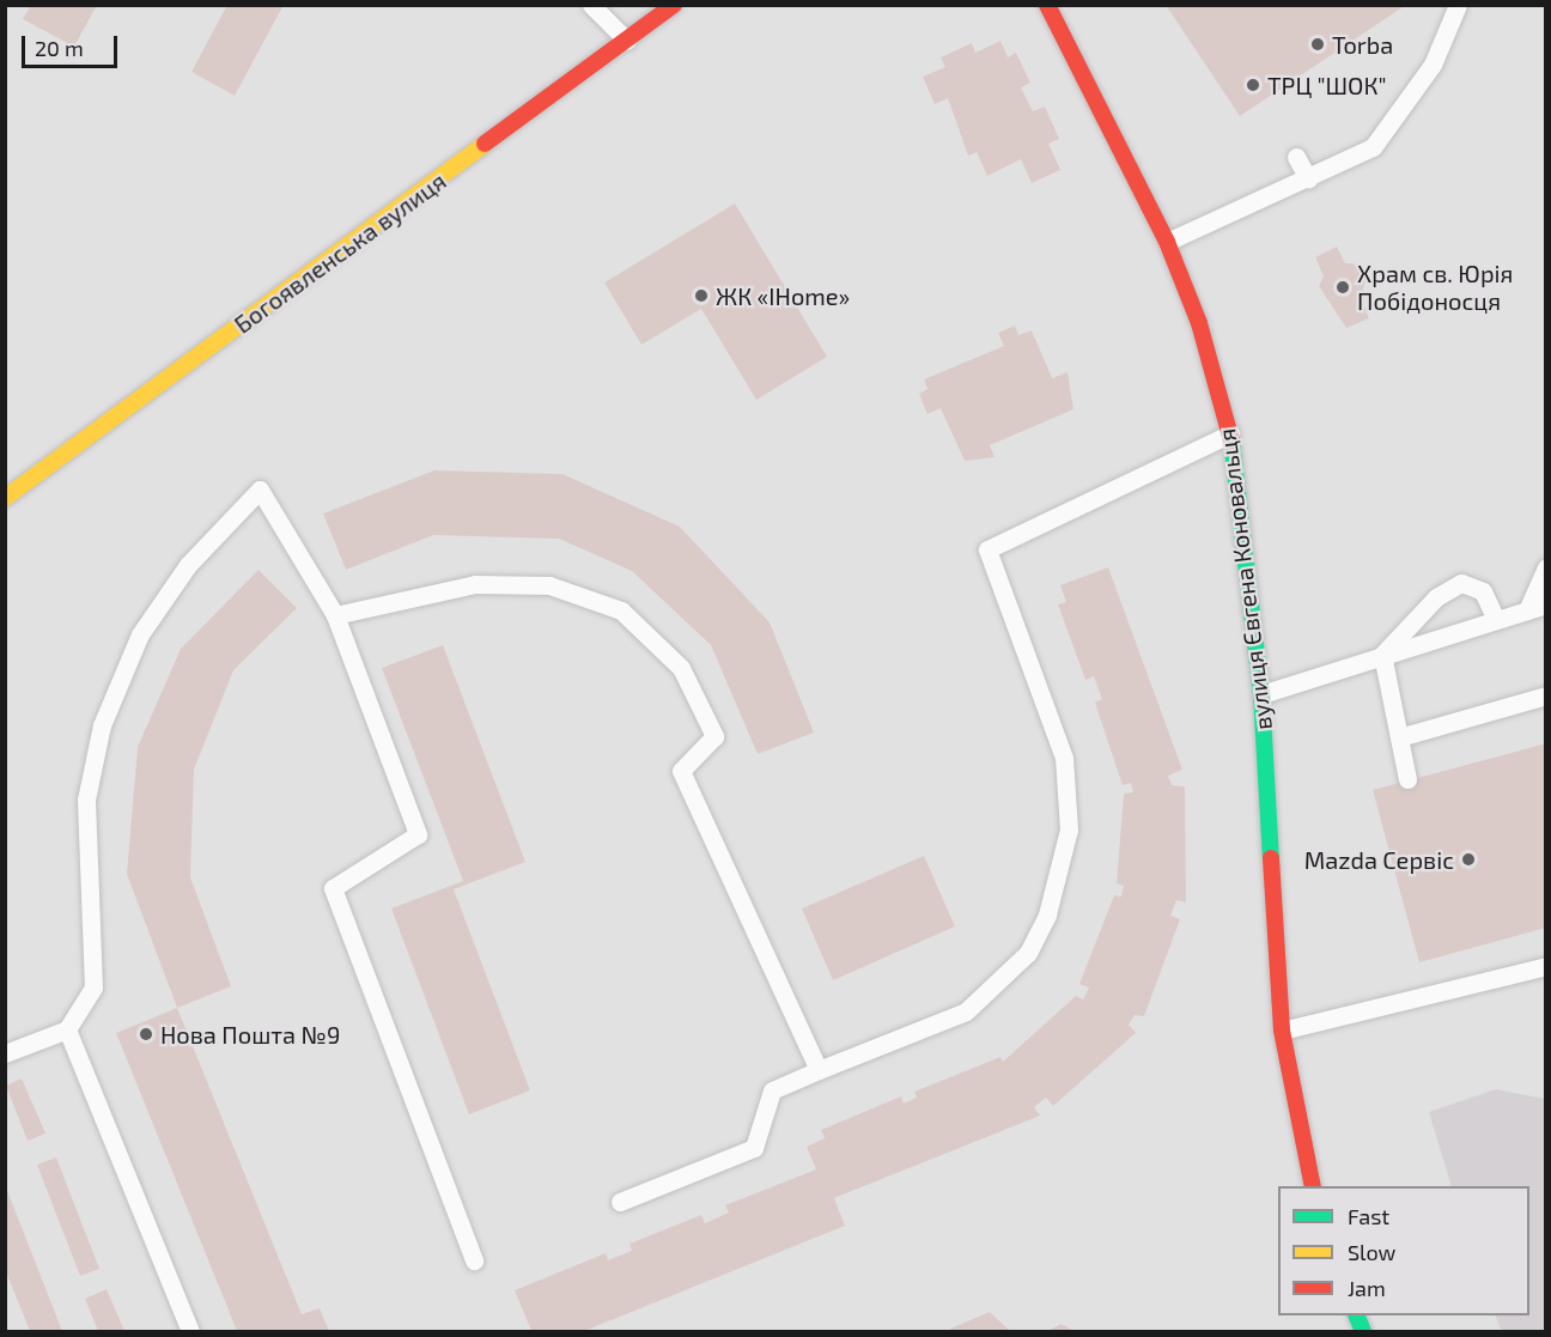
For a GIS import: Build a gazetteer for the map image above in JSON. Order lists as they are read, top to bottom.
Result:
{
  "streets": {
    "street": ["Богоявленська вулиця", "вулиця Євгена Коновальця"]
  },
  "places": [
    "Torba",
    "ТРЦ \"ШОК\"",
    "Храм св. Юрія Побідоносця",
    "ЖК «IHome»",
    "Mazda Сервіс",
    "Нова Пошта №9"
  ],
  "legend": ["Fast", "Slow", "Jam"],
  "scale_bar": "20 m"
}
